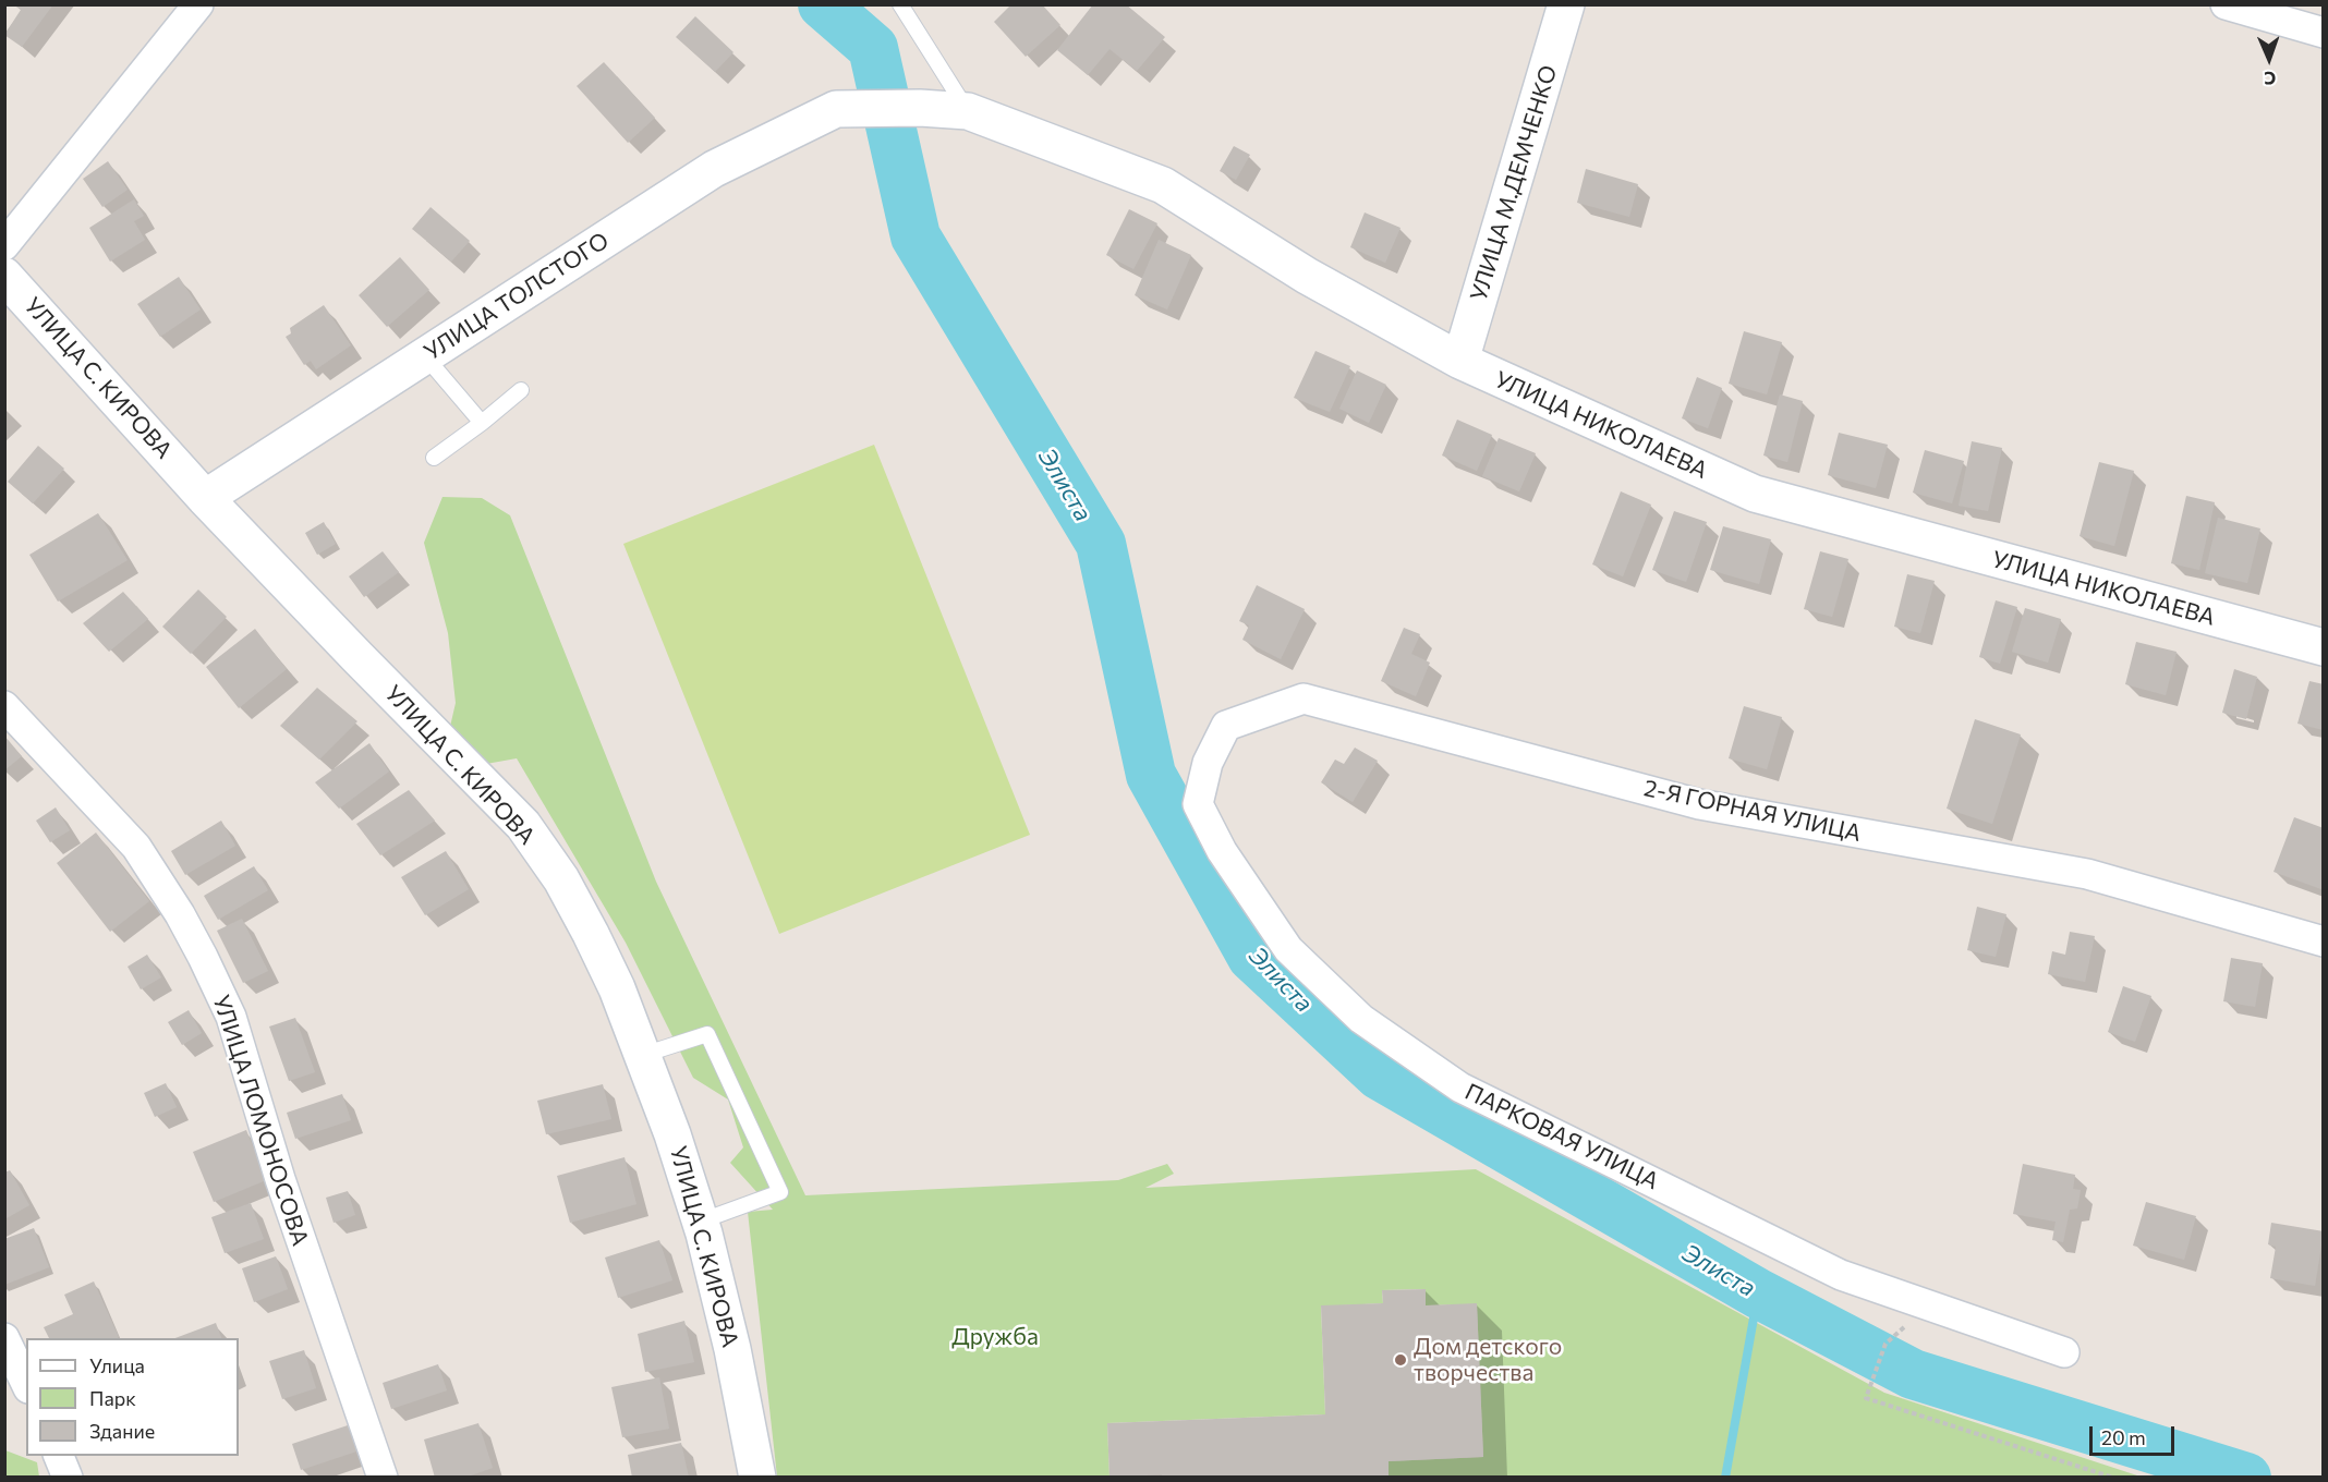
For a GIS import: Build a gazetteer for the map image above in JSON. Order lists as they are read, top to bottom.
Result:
{
  "streets": {
    "street": [
      "УЛИЦА М.ДЕМЧЕНКО",
      "УЛИЦА ТОЛСТОГО",
      "УЛИЦА С. КИРОВА",
      "УЛИЦА НИКОЛАЕВА",
      "2-Я ГОРНАЯ УЛИЦА",
      "УЛИЦА ЛОМОНОСОВА",
      "ПАРКОВАЯ УЛИЦА"
    ]
  },
  "crossings": [
    ["УЛИЦА М.ДЕМЧЕНКО", "УЛИЦА НИКОЛАЕВА"],
    ["УЛИЦА ТОЛСТОГО", "УЛИЦА С. КИРОВА"],
    ["УЛИЦА ТОЛСТОГО", "УЛИЦА НИКОЛАЕВА"],
    ["2-Я ГОРНАЯ УЛИЦА", "ПАРКОВАЯ УЛИЦА"]
  ],
  "water": ["Элиста"],
  "parks": ["Дружба"],
  "places": ["Дом детского творчества"],
  "legend": ["Улица", "Парк", "Здание"],
  "scale_bar": "20 m",
  "north": "bottom"
}
